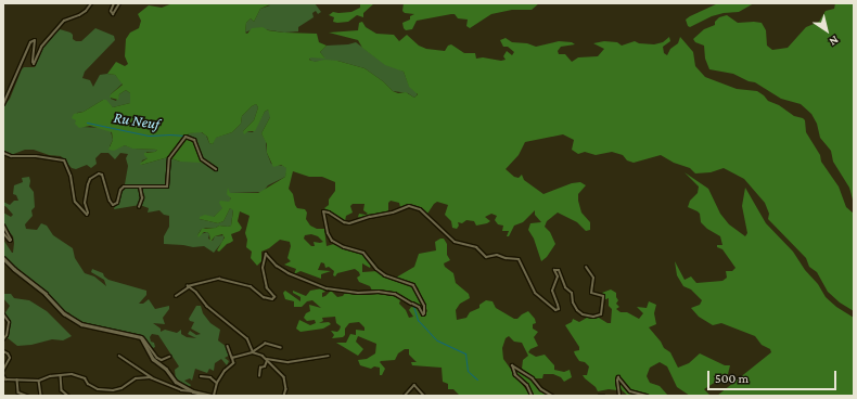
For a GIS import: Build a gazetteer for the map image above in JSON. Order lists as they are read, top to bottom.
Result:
{
  "water": ["Ru Neuf"],
  "scale_bar": "500 m",
  "north": "bottom right"
}
